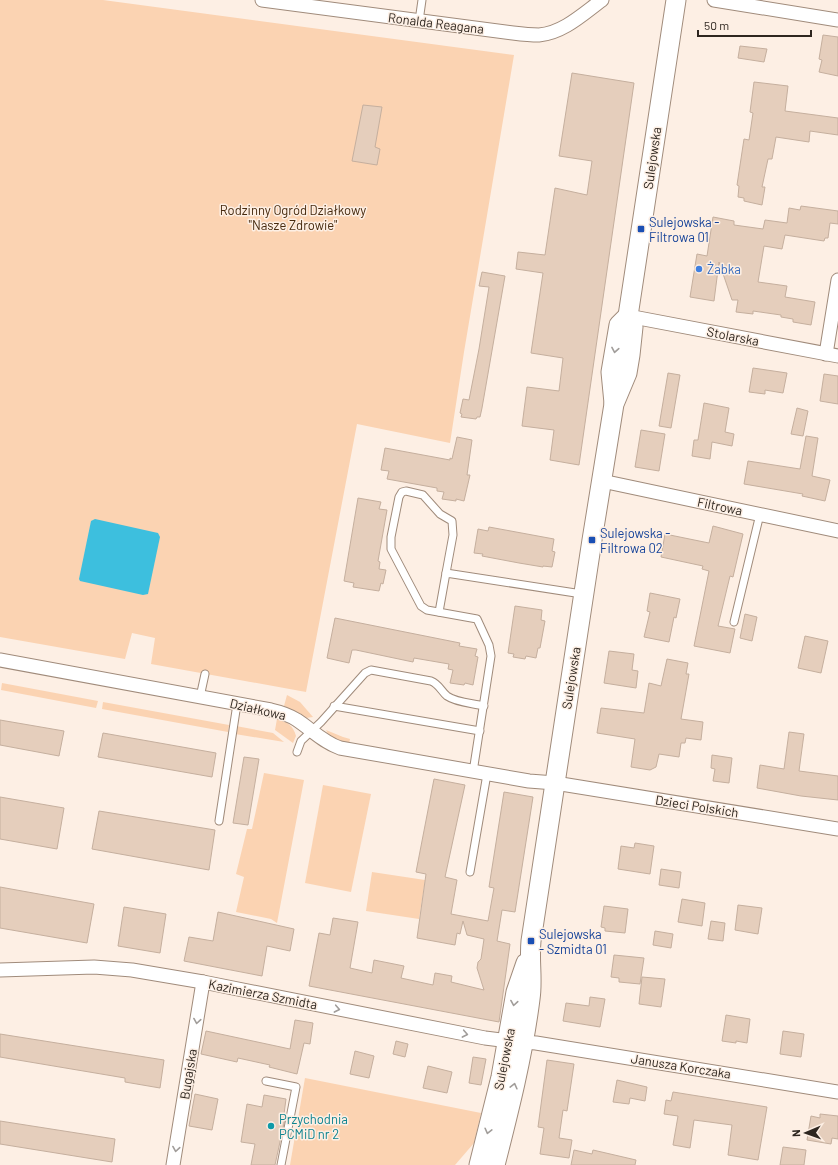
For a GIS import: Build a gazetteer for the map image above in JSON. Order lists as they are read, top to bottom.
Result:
{
  "streets": {
    "main road": ["Sulejowska"],
    "street": [
      "Ronalda Reagana",
      "Stolarska",
      "Filtrowa",
      "Działkowa",
      "Dzieci Polskich",
      "Kazimierza Szmidta",
      "Janusza Korczaka",
      "Bugajska"
    ]
  },
  "crossings": [
    ["Sulejowska", "Stolarska"],
    ["Sulejowska", "Filtrowa"],
    ["Sulejowska", "Działkowa"],
    ["Sulejowska", "Dzieci Polskich"],
    ["Sulejowska", "Kazimierza Szmidta"],
    ["Sulejowska", "Janusza Korczaka"],
    ["Działkowa", "Dzieci Polskich"],
    ["Kazimierza Szmidta", "Janusza Korczaka"],
    ["Kazimierza Szmidta", "Bugajska"]
  ],
  "one_way": ["Kazimierza Szmidta", "Bugajska"],
  "parks": ["Rodzinny Ogród Działkowy \"Nasze Zdrowie\""],
  "places": {
    "transit": ["Sulejowska - Filtrowa 01", "Sulejowska - Filtrowa 02", "Sulejowska - Szmidta 01"],
    "other": ["Żabka", "Przychodnia PCMiD nr 2"]
  },
  "scale_bar": "50 m",
  "north": "left"
}
